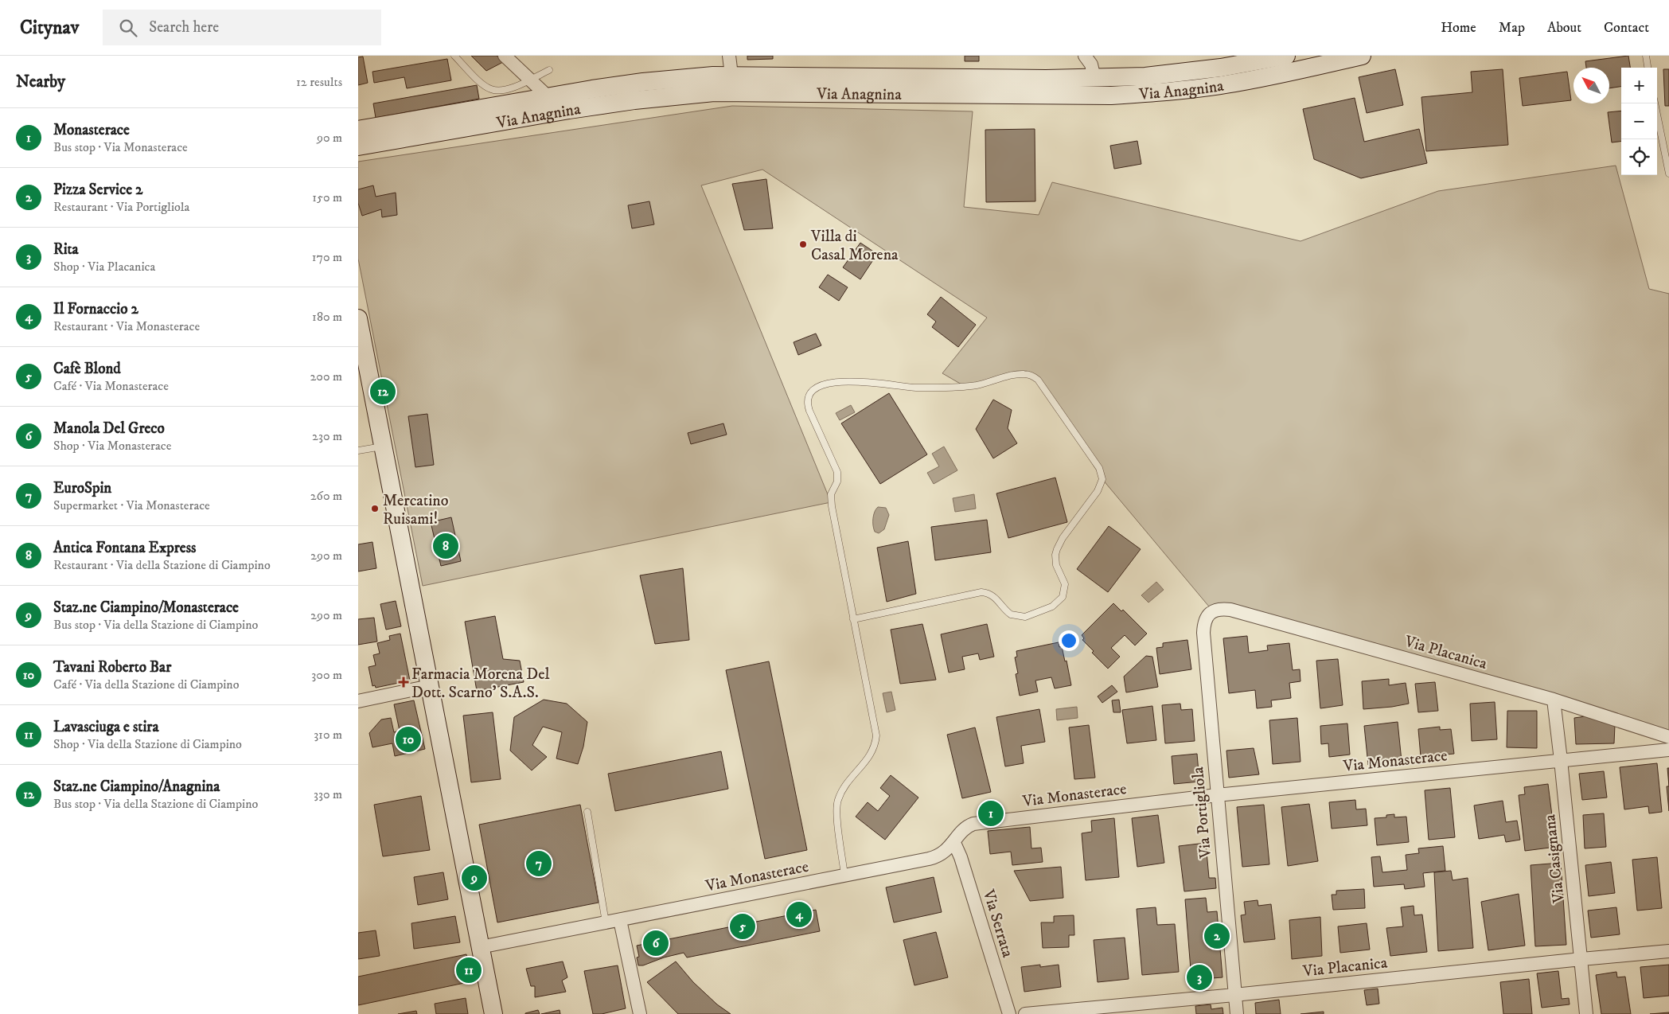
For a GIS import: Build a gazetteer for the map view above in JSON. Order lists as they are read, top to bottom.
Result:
{
  "streets": {
    "main road": ["Via Anagnina"],
    "street": [
      "Via Placanica",
      "Via Monasterace",
      "Via Portigliola",
      "Via Casignana",
      "Via Serrata"
    ]
  },
  "crossings": [
    ["Via Placanica", "Via Portigliola"],
    ["Via Placanica", "Via Casignana"],
    ["Via Monasterace", "Via Portigliola"],
    ["Via Monasterace", "Via Casignana"],
    ["Via Monasterace", "Via Serrata"]
  ],
  "places": {
    "other": ["Villa di Casal Morena", "Mercatino Ruisami!"],
    "health": ["Farmacia Morena Del Dott. Scarno' S.A.S."]
  },
  "north": "top left",
  "page": {
    "header": "Citynav",
    "search": "Search here",
    "nav": [
      "Home",
      "Map",
      "About",
      "Contact"
    ],
    "heading": ["Nearby", "12 results"],
    "map_buttons": ["+", "−"],
    "list": [
      {
        "mark": "1",
        "name": "Monasterace",
        "note": "Bus stop · Via Monasterace",
        "value": "90 m"
      },
      {
        "mark": "2",
        "name": "Pizza Service 2",
        "note": "Restaurant · Via Portigliola",
        "value": "150 m"
      },
      {
        "mark": "3",
        "name": "Rita",
        "note": "Shop · Via Placanica",
        "value": "170 m"
      },
      {
        "mark": "4",
        "name": "Il Fornaccio 2",
        "note": "Restaurant · Via Monasterace",
        "value": "180 m"
      },
      {
        "mark": "5",
        "name": "Cafè Blond",
        "note": "Café · Via Monasterace",
        "value": "200 m"
      },
      {
        "mark": "6",
        "name": "Manola Del Greco",
        "note": "Shop · Via Monasterace",
        "value": "230 m"
      },
      {
        "mark": "7",
        "name": "EuroSpin",
        "note": "Supermarket · Via Monasterace",
        "value": "260 m"
      },
      {
        "mark": "8",
        "name": "Antica Fontana Express",
        "note": "Restaurant · Via della Stazione di Ciampino",
        "value": "290 m"
      },
      {
        "mark": "9",
        "name": "Staz.ne Ciampino/Monasterace",
        "note": "Bus stop · Via della Stazione di Ciampino",
        "value": "290 m"
      },
      {
        "mark": "10",
        "name": "Tavani Roberto Bar",
        "note": "Café · Via della Stazione di Ciampino",
        "value": "300 m"
      },
      {
        "mark": "11",
        "name": "Lavasciuga e stira",
        "note": "Shop · Via della Stazione di Ciampino",
        "value": "310 m"
      },
      {
        "mark": "12",
        "name": "Staz.ne Ciampino/Anagnina",
        "note": "Bus stop · Via della Stazione di Ciampino",
        "value": "330 m"
      }
    ],
    "pins": [
      "12",
      "8",
      "10",
      "1",
      "7",
      "9",
      "4",
      "5",
      "2",
      "6",
      "11",
      "3"
    ]
  }
}
